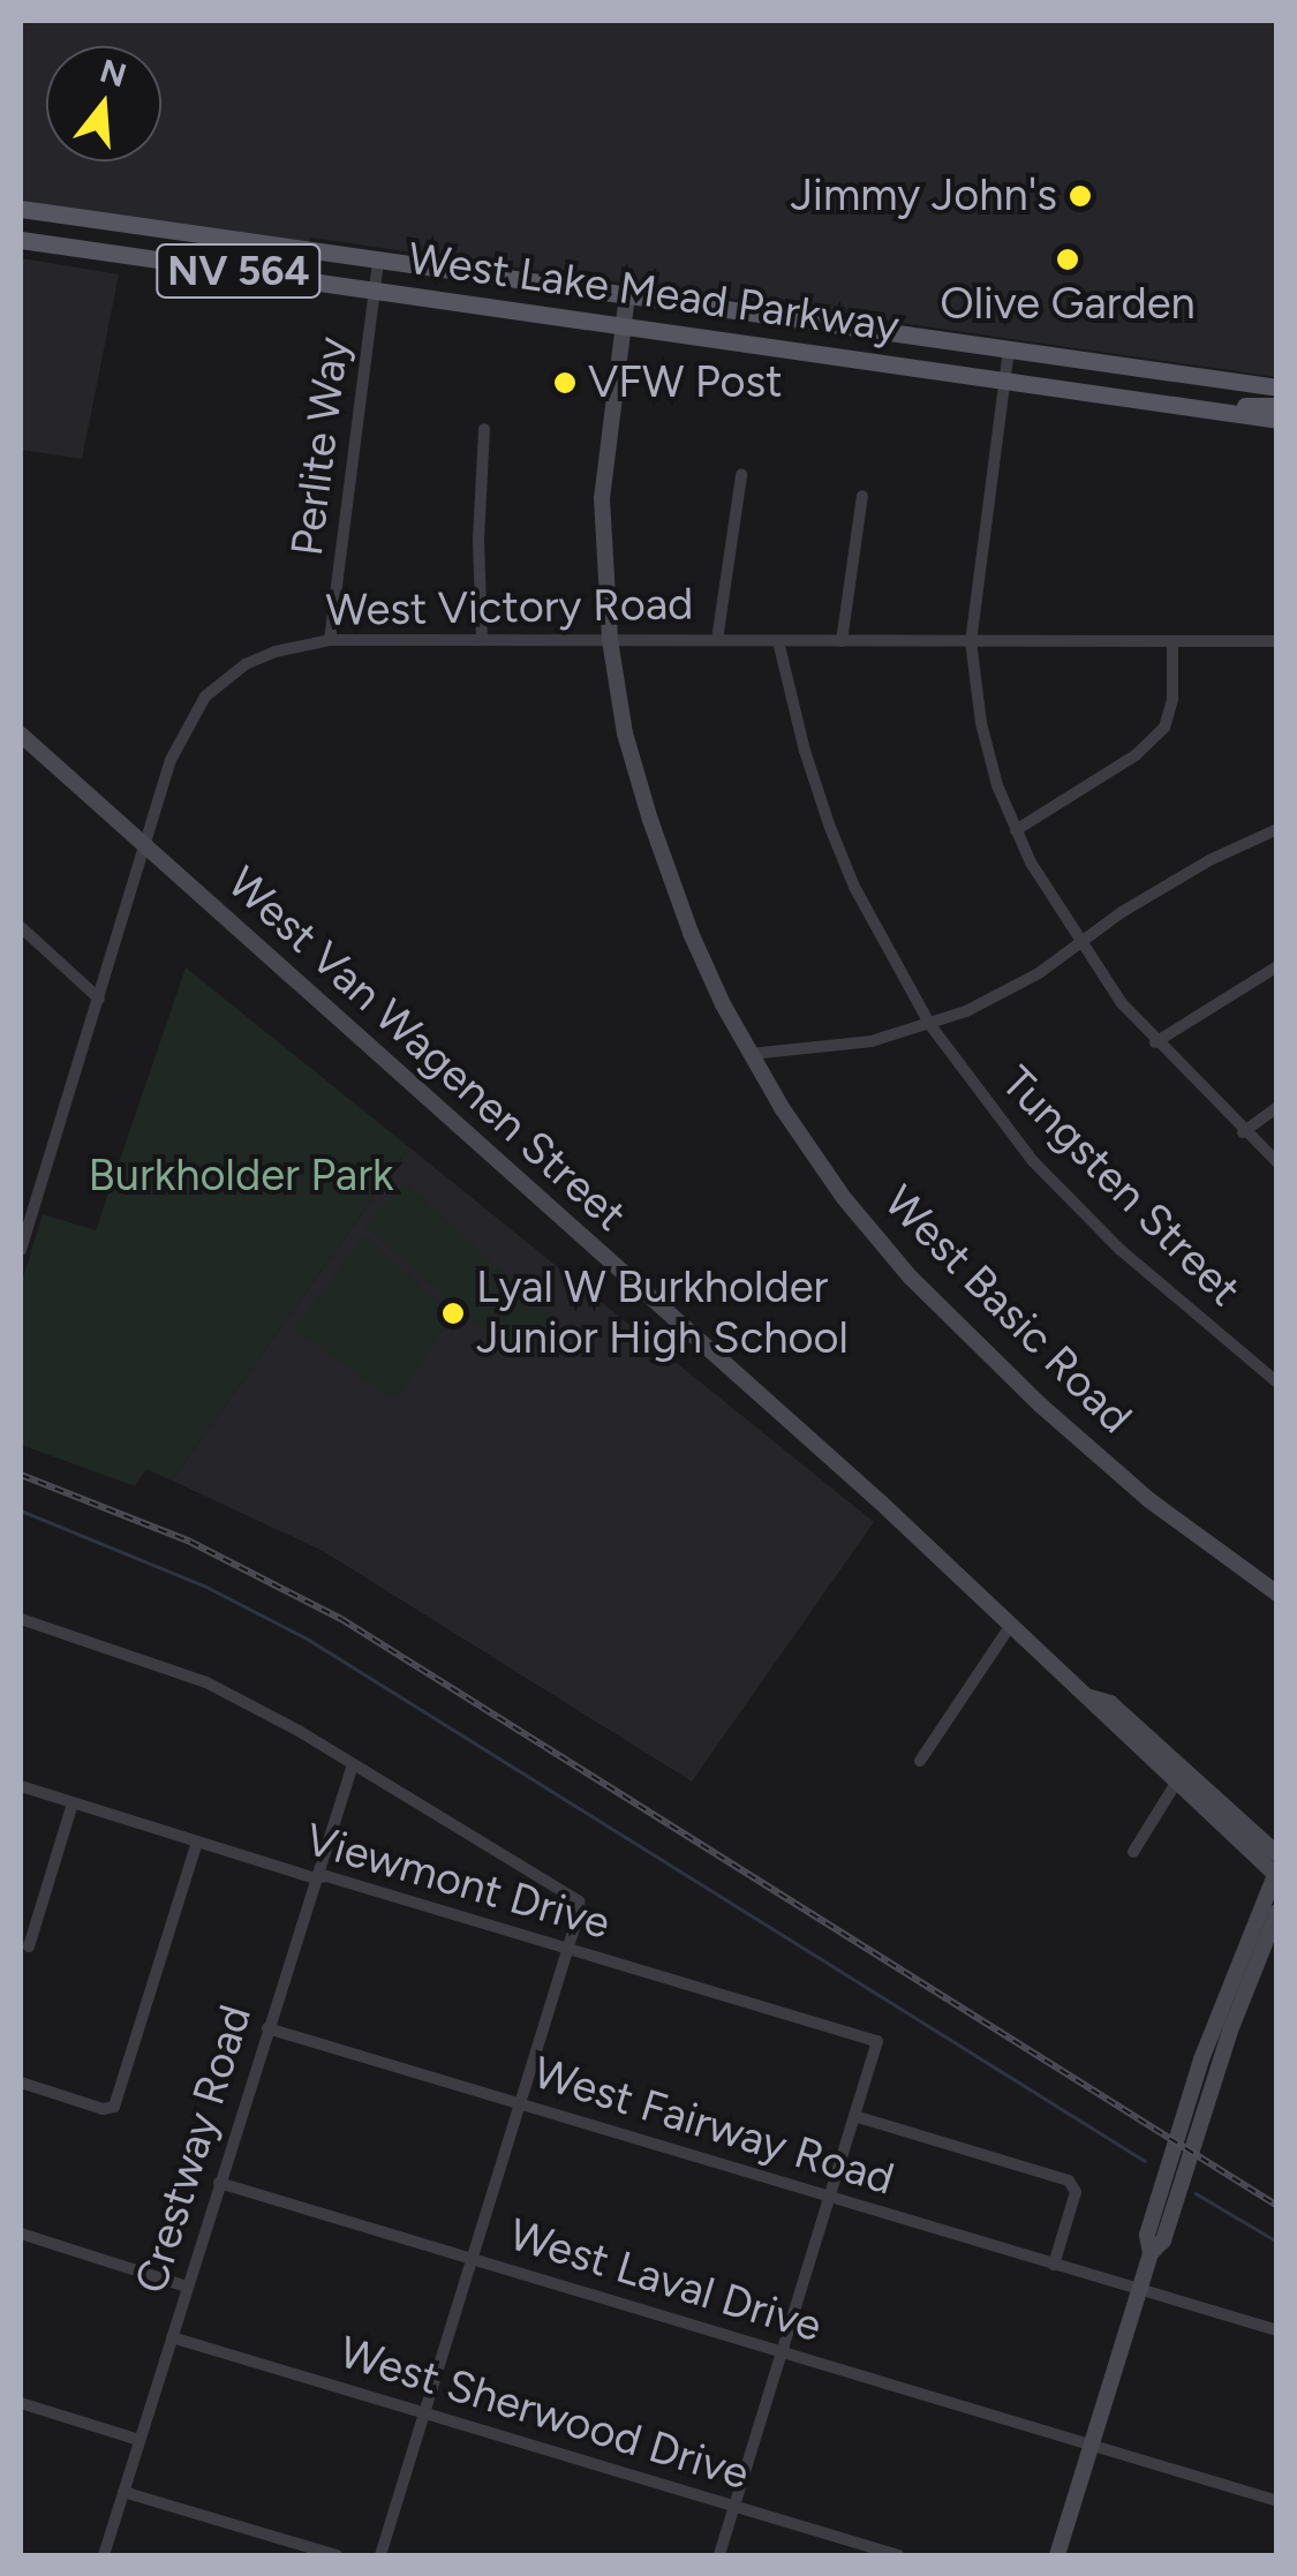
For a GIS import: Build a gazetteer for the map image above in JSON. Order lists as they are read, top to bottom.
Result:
{
  "streets": {
    "main road": ["NV 564", "West Lake Mead Parkway"],
    "street": [
      "Perlite Way",
      "West Victory Road",
      "West Van Wagenen Street",
      "Tungsten Street",
      "West Basic Road",
      "Viewmont Drive",
      "West Fairway Road",
      "Crestway Road",
      "West Laval Drive",
      "West Sherwood Drive"
    ]
  },
  "crossings": [
    ["West Lake Mead Parkway", "Perlite Way"],
    ["West Lake Mead Parkway", "West Basic Road"],
    ["Perlite Way", "West Victory Road"],
    ["West Victory Road", "West Van Wagenen Street"],
    ["West Victory Road", "Tungsten Street"],
    ["West Victory Road", "West Basic Road"],
    ["Viewmont Drive", "Crestway Road"],
    ["West Fairway Road", "Crestway Road"],
    ["Crestway Road", "West Laval Drive"],
    ["Crestway Road", "West Sherwood Drive"]
  ],
  "parks": ["Burkholder Park"],
  "places": [
    "Jimmy John's",
    "Olive Garden",
    "VFW Post",
    "Lyal W Burkholder Junior High School"
  ],
  "north": "top"
}
